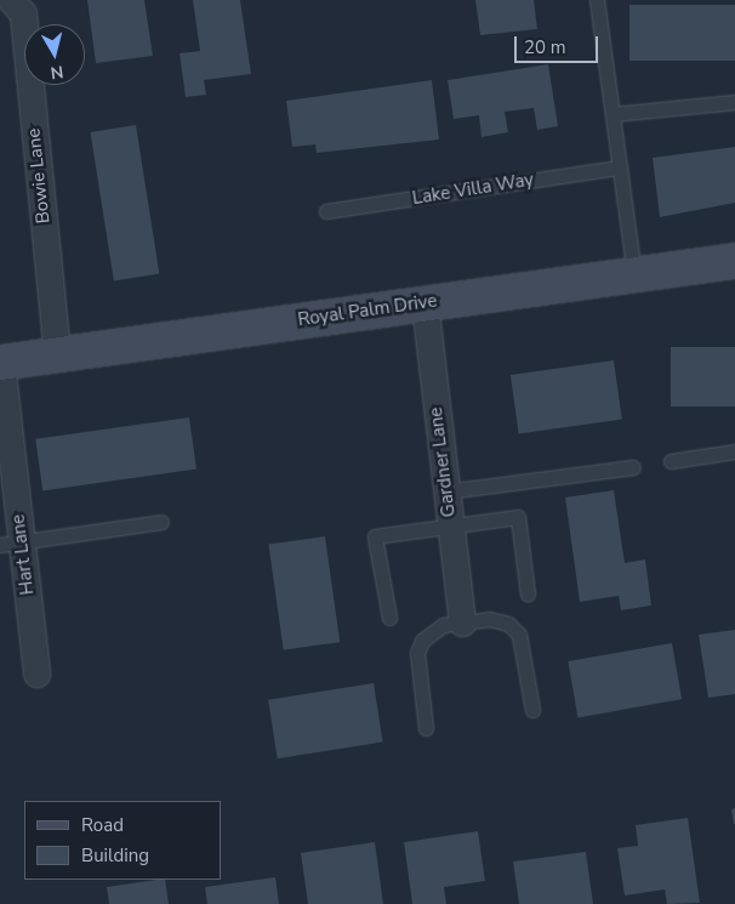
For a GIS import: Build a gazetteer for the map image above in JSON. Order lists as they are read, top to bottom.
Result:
{
  "streets": {
    "street": [
      "Bowie Lane",
      "Royal Palm Drive",
      "Gardner Lane",
      "Hart Lane"
    ],
    "lane": ["Lake Villa Way"]
  },
  "crossings": [
    ["Bowie Lane", "Royal Palm Drive"],
    ["Royal Palm Drive", "Gardner Lane"],
    ["Royal Palm Drive", "Hart Lane"]
  ],
  "legend": ["Road", "Building"],
  "scale_bar": "20 m",
  "north": "bottom"
}
